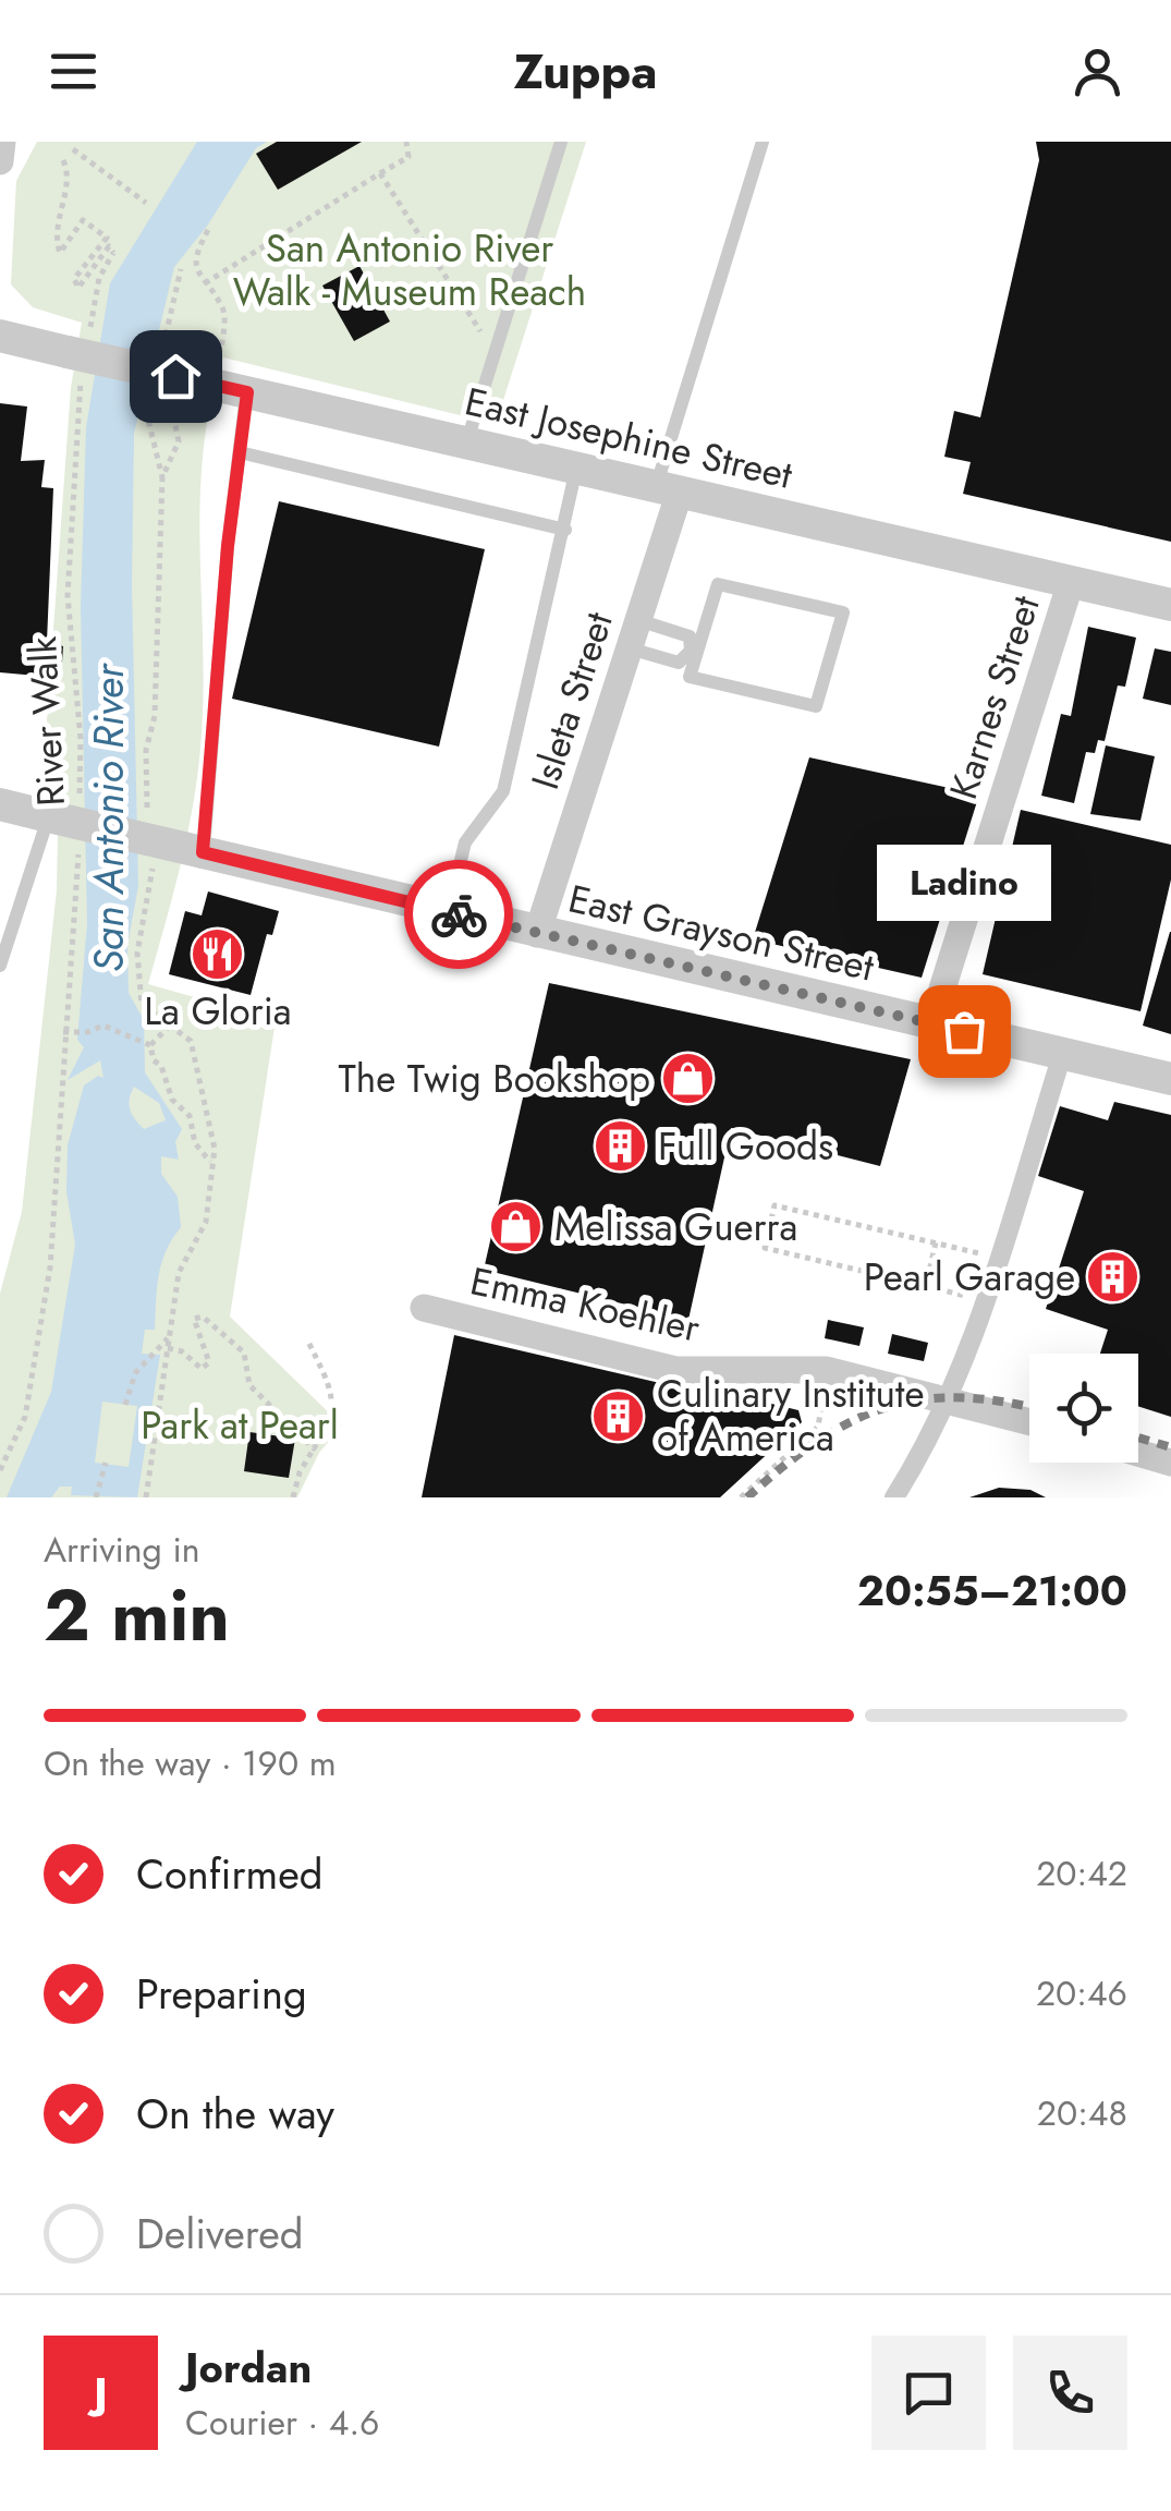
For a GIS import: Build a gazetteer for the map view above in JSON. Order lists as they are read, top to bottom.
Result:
{
  "streets": {
    "street": [
      "East Josephine Street",
      "Karnes Street",
      "Isleta Street",
      "East Grayson Street",
      "Emma Koehler"
    ],
    "path": ["River Walk"]
  },
  "crossings": [
    ["East Josephine Street", "Karnes Street"],
    ["East Josephine Street", "Isleta Street"],
    ["East Josephine Street", "River Walk"],
    ["Karnes Street", "East Grayson Street"],
    ["Isleta Street", "East Grayson Street"]
  ],
  "water": ["San Antonio River"],
  "parks": ["San Antonio River Walk - Museum Reach", "Park at Pearl"],
  "places": {
    "restaurant": ["La Gloria"],
    "other": ["Ladino"],
    "shop": ["The Twig Bookshop", "Melissa Guerra"],
    "building": ["Full Goods", "Pearl Garage", "Culinary Institute of America"]
  },
  "page": {
    "header": "Zuppa",
    "bubble": "Ladino",
    "heading": ["2 min", "Arriving in", "20:55–21:00"],
    "panel": ["Jordan", "Courier · 4.6"],
    "bar": "On the way · 190 m",
    "list": [
      ["Confirmed", "20:42"],
      ["Preparing", "20:46"],
      ["On the way", "20:48"],
      "Delivered"
    ],
    "round": "J"
  }
}
